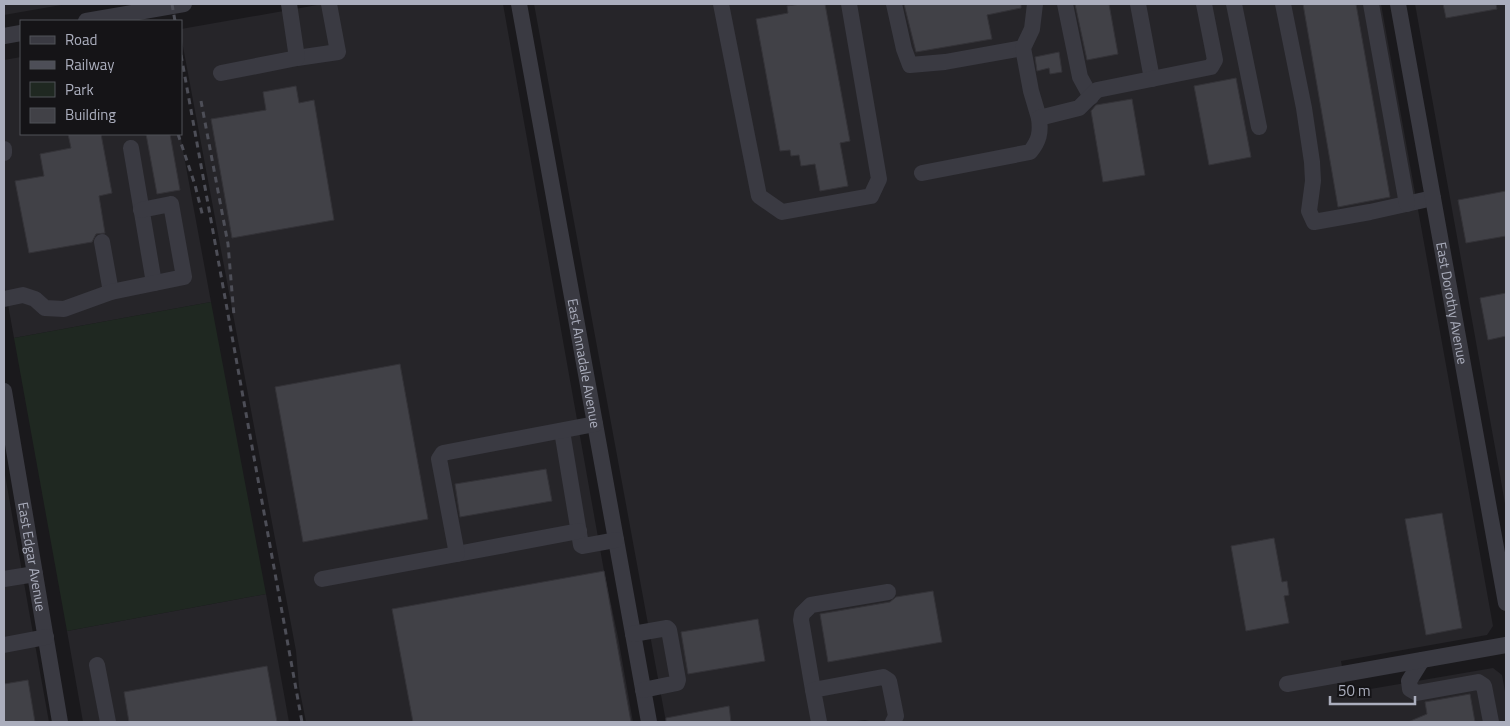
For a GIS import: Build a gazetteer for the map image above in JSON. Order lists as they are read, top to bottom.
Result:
{
  "streets": {
    "street": ["East Dorothy Avenue", "East Annadale Avenue", "East Edgar Avenue"]
  },
  "legend": [
    "Road",
    "Railway",
    "Park",
    "Building"
  ],
  "scale_bar": "50 m"
}
